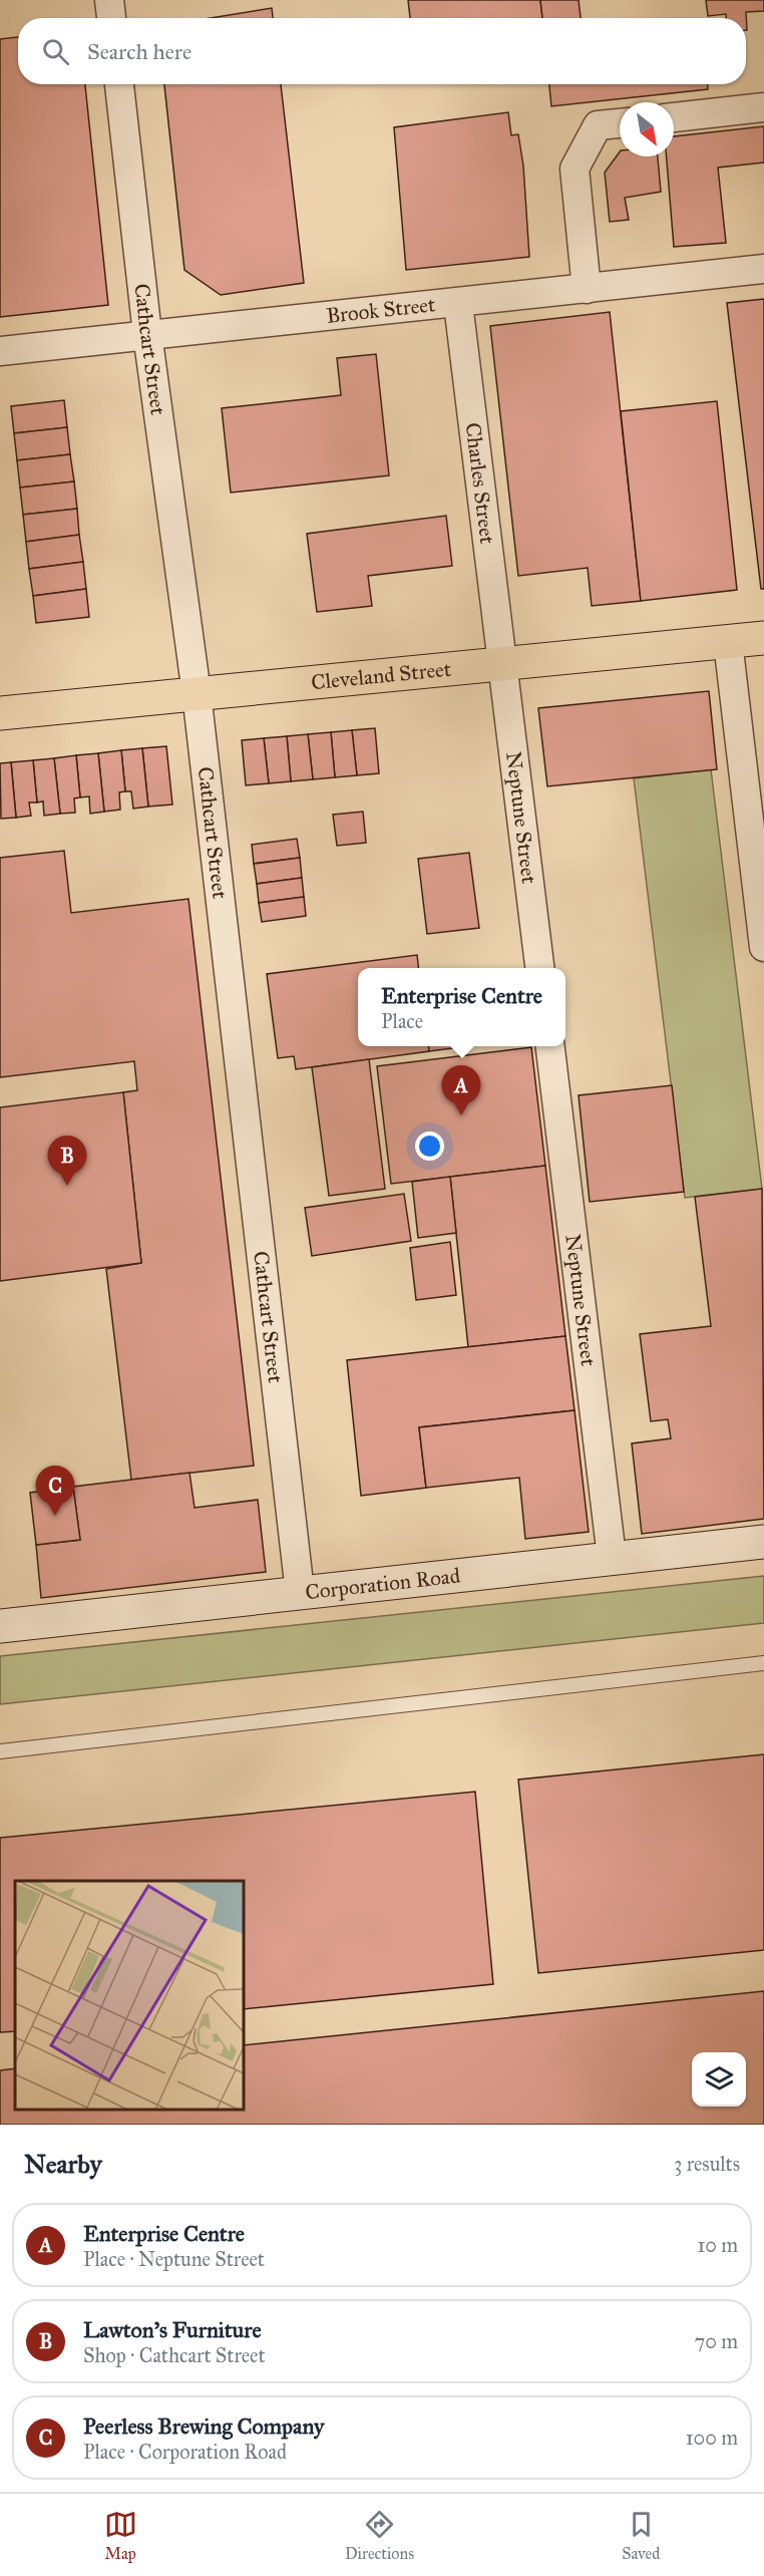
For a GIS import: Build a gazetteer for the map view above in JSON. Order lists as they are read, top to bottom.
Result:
{
  "streets": {
    "main road": ["Cleveland Street", "Corporation Road"],
    "street": [
      "Brook Street",
      "Cathcart Street",
      "Charles Street",
      "Neptune Street"
    ]
  },
  "crossings": [
    ["Brook Street", "Cathcart Street"],
    ["Brook Street", "Charles Street"],
    ["Cathcart Street", "Cleveland Street"],
    ["Cathcart Street", "Corporation Road"],
    ["Charles Street", "Cleveland Street"],
    ["Charles Street", "Neptune Street"],
    ["Cleveland Street", "Neptune Street"],
    ["Neptune Street", "Corporation Road"]
  ],
  "north": "bottom right",
  "page": {
    "search": "Search here",
    "popup": ["Enterprise Centre", "Place"],
    "pins": ["A", "B", "C"],
    "heading": ["Nearby", "3 results"],
    "list": [
      {
        "mark": "A",
        "name": "Enterprise Centre",
        "note": "Place · Neptune Street",
        "value": "10 m"
      },
      {
        "mark": "B",
        "name": "Lawton's Furniture",
        "note": "Shop · Cathcart Street",
        "value": "70 m"
      },
      {
        "mark": "C",
        "name": "Peerless Brewing Company",
        "note": "Place · Corporation Road",
        "value": "100 m"
      }
    ],
    "nav": ["Map", "Directions", "Saved"]
  }
}
